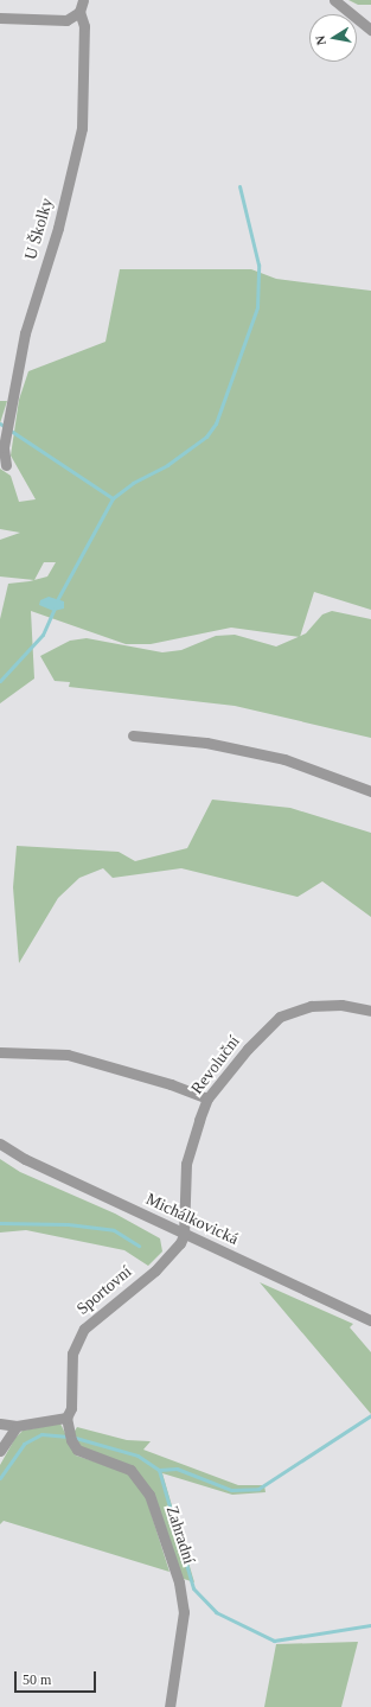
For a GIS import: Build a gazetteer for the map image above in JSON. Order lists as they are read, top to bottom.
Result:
{
  "streets": {
    "street": [
      "U Školky",
      "Revoluční",
      "Michálkovická",
      "Sportovní",
      "Zahradní"
    ]
  },
  "crossings": [
    ["Revoluční", "Michálkovická"],
    ["Revoluční", "Sportovní"],
    ["Michálkovická", "Sportovní"],
    ["Sportovní", "Zahradní"]
  ],
  "scale_bar": "50 m",
  "north": "left"
}
